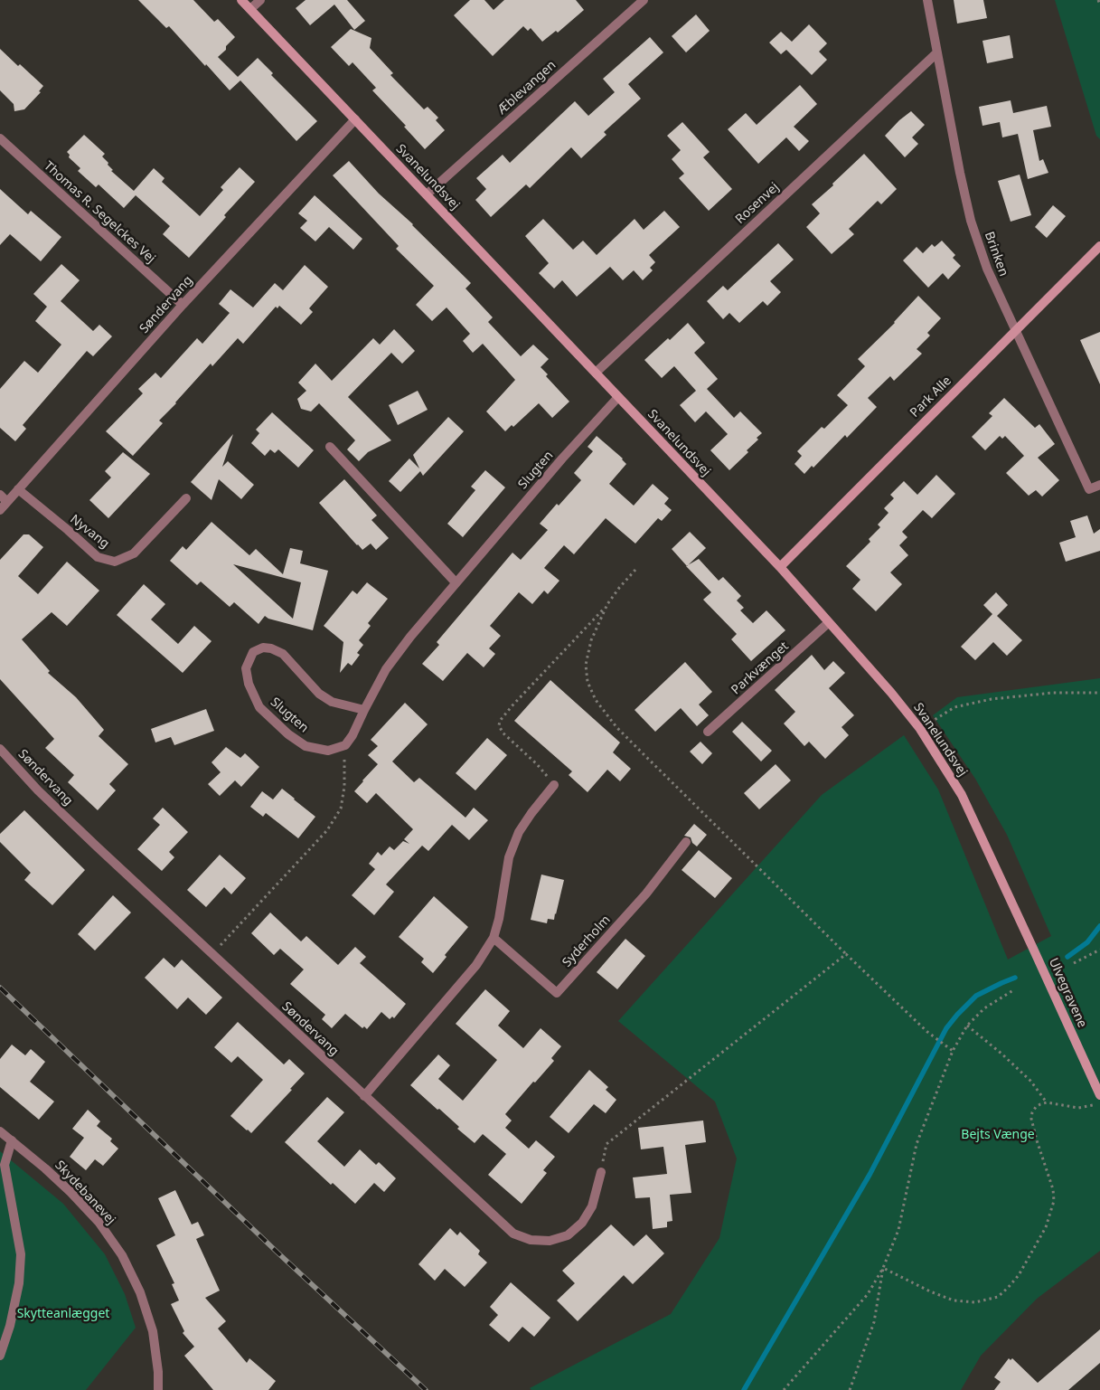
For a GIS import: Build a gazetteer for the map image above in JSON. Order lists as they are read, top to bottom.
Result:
{
  "streets": {
    "street": [
      "Æblevangen",
      "Svanelundsvej",
      "Rosenvej",
      "Thomas R. Segelckes Vej",
      "Brinken",
      "Søndervang",
      "Park Alle",
      "Slugten",
      "Nyvang",
      "Parkvænget",
      "Syderholm",
      "Ulvegravene",
      "Skydebanevej"
    ]
  },
  "crossings": [
    ["Æblevangen", "Svanelundsvej"],
    ["Svanelundsvej", "Rosenvej"],
    ["Svanelundsvej", "Søndervang"],
    ["Svanelundsvej", "Park Alle"],
    ["Svanelundsvej", "Slugten"],
    ["Svanelundsvej", "Parkvænget"],
    ["Svanelundsvej", "Ulvegravene"],
    ["Rosenvej", "Brinken"],
    ["Thomas R. Segelckes Vej", "Søndervang"],
    ["Brinken", "Park Alle"],
    ["Søndervang", "Nyvang"]
  ],
  "parks": ["Bejts Vænge", "Skytteanlægget"]
}
